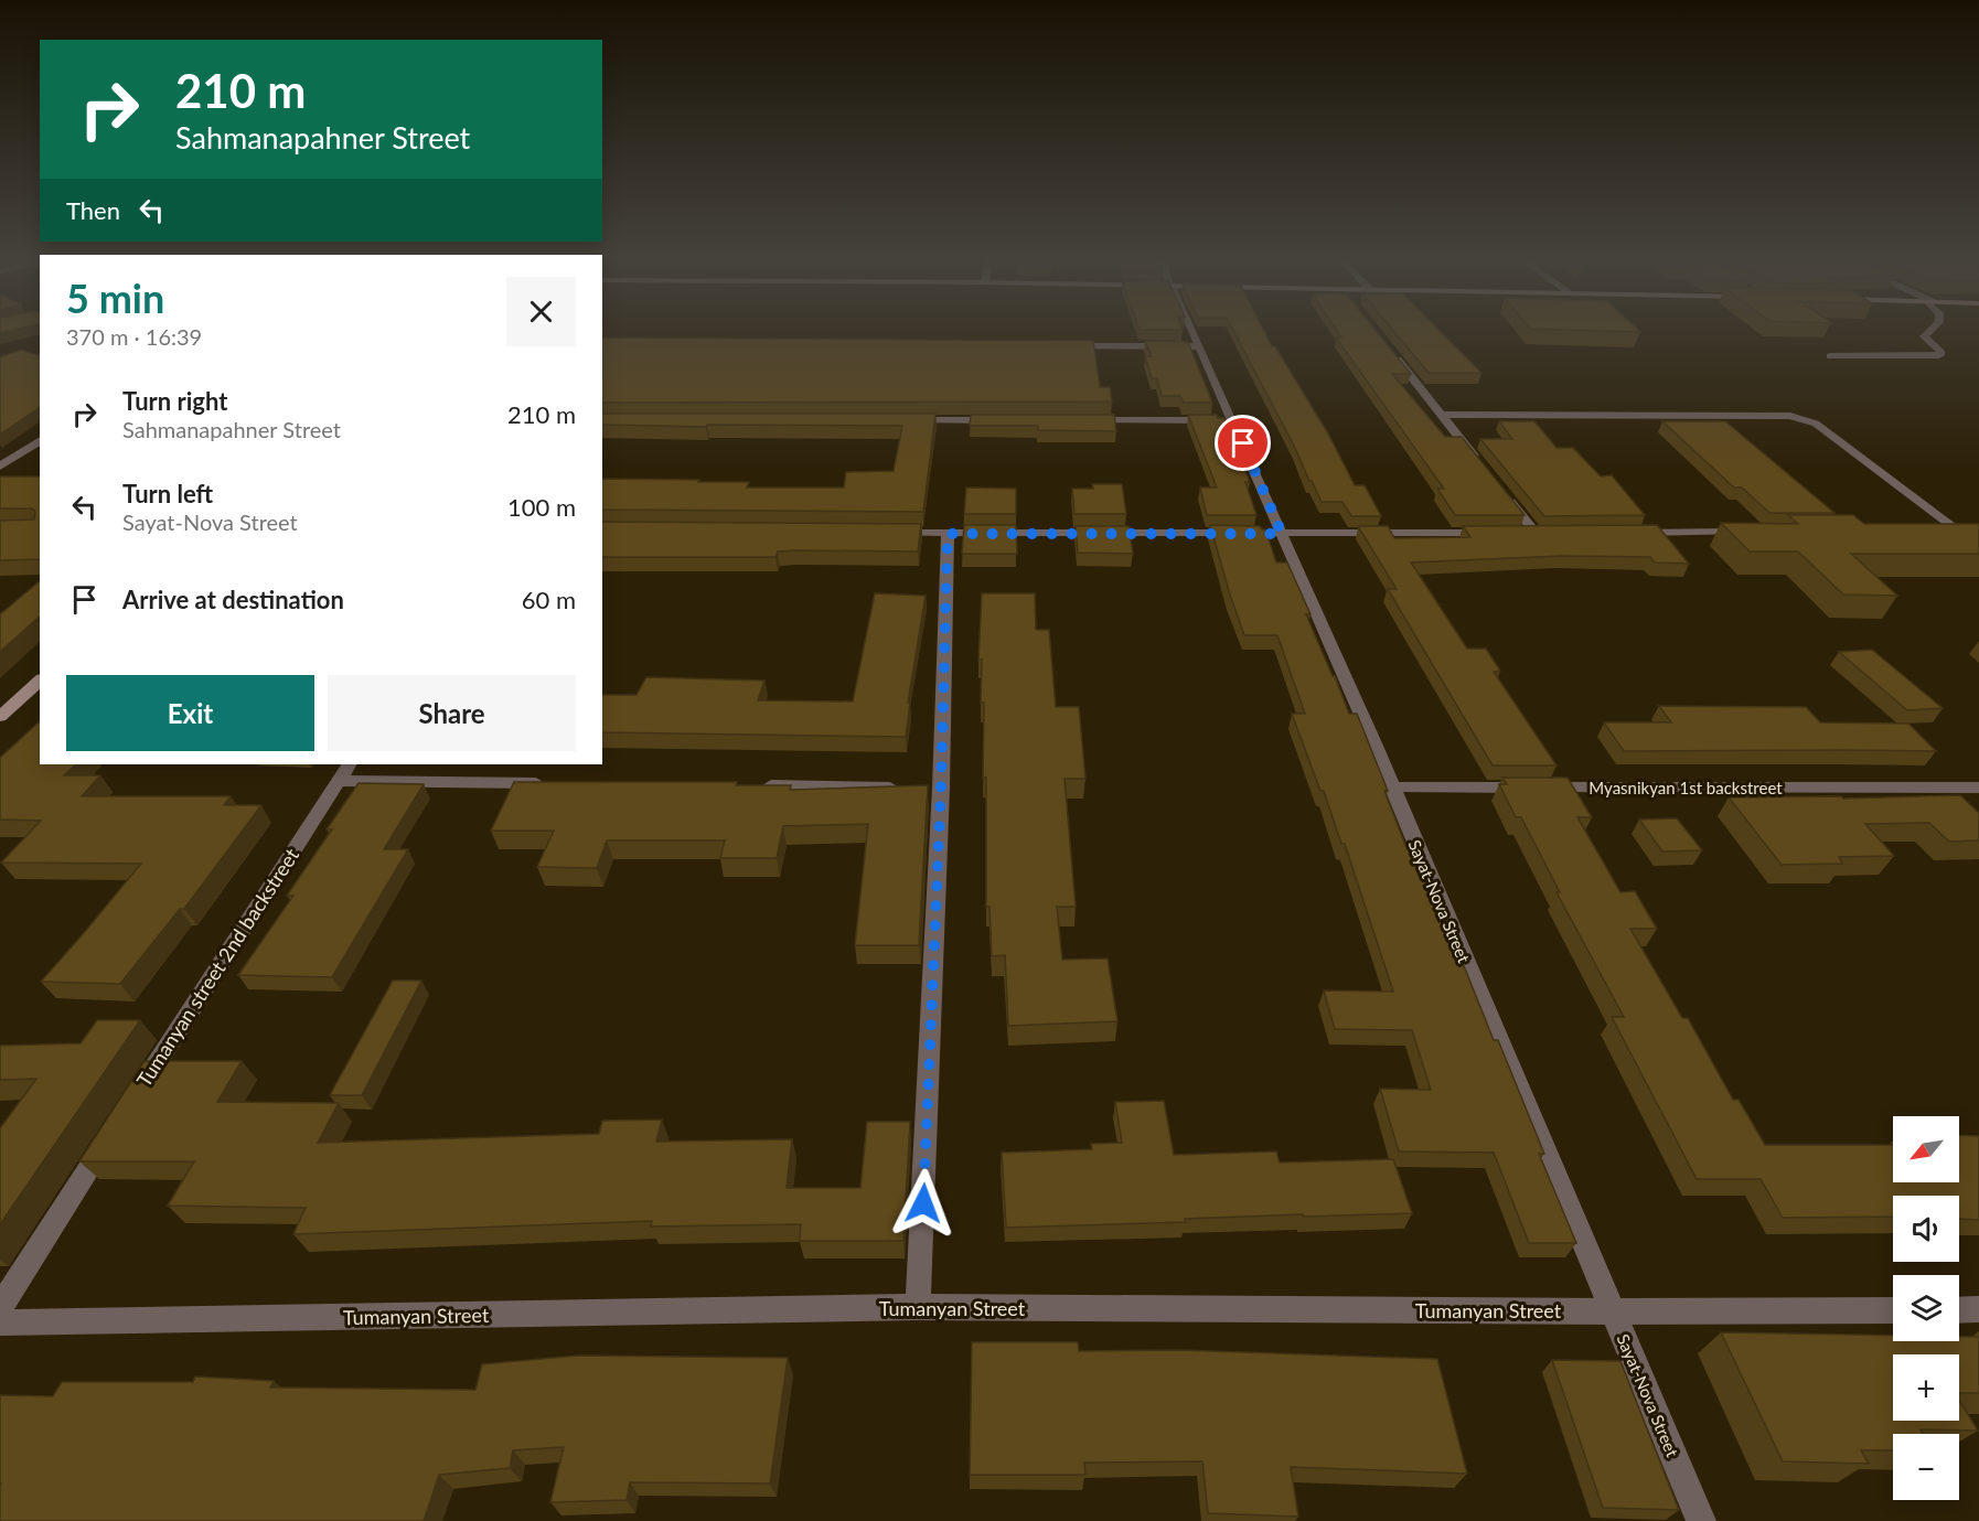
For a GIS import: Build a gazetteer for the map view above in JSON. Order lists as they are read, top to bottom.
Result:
{
  "streets": {
    "street": [
      "Myasnikyan 1st backstreet",
      "Sayat-Nova Street",
      "Tumanyan street 2nd backstreet",
      "Tumanyan Street"
    ]
  },
  "crossings": [
    ["Myasnikyan 1st backstreet", "Sayat-Nova Street"],
    ["Sayat-Nova Street", "Tumanyan Street"]
  ],
  "north": "bottom left",
  "page": {
    "turn": ["210 m", "Sahmanapahner Street"],
    "then": "Then",
    "heading": ["5 min", "370 m · 16:39"],
    "list": [
      {
        "name": "Turn right",
        "note": "Sahmanapahner Street",
        "value": "210 m"
      },
      {
        "name": "Turn left",
        "note": "Sayat-Nova Street",
        "value": "100 m"
      },
      {
        "name": "Arrive at destination",
        "value": "60 m"
      }
    ],
    "buttons": ["Exit", "Share"],
    "map_buttons": ["+", "−"]
  }
}
